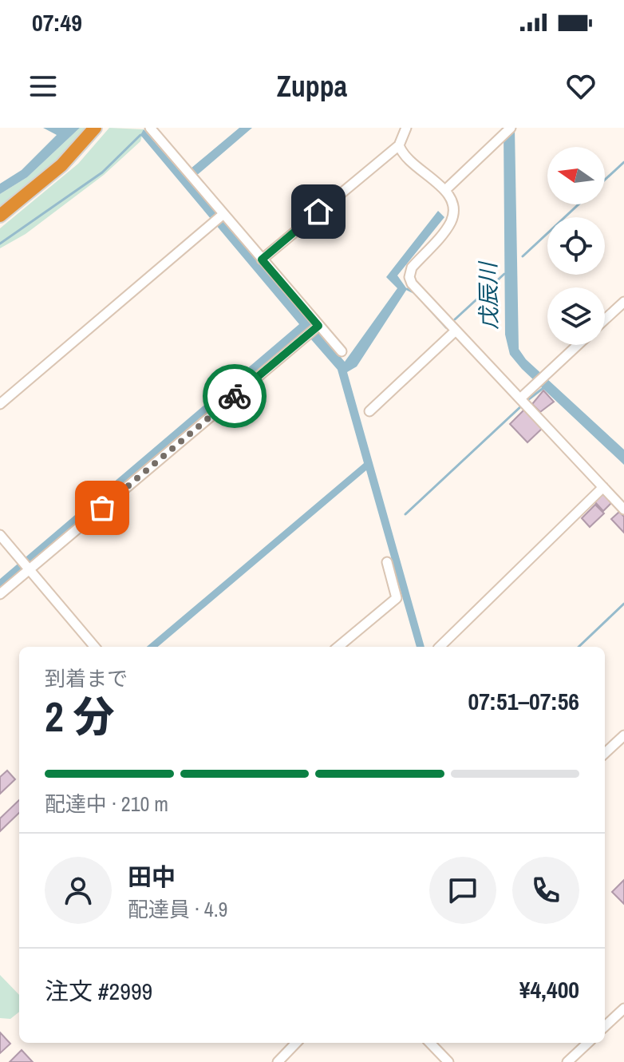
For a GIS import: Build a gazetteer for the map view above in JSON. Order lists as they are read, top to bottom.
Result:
{
  "water": ["戊辰川"],
  "north": "left",
  "page": {
    "status": "07:49",
    "header": "Zuppa",
    "heading": ["2 分", "到着まで", "07:51–07:56"],
    "panel": [
      "田中",
      "配達員 · 4.9",
      "注文 #2999",
      "¥4,400"
    ],
    "bar": "配達中 · 210 m"
  }
}
